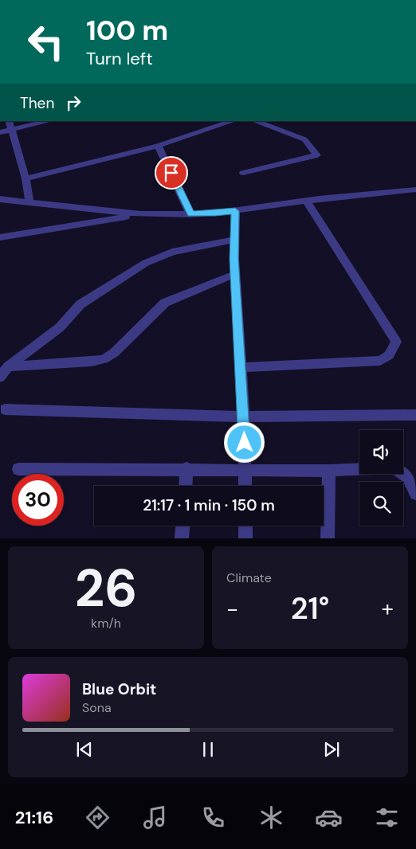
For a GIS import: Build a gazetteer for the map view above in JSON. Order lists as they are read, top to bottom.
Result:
{
  "page": {
    "turn": ["100 m", "Turn left"],
    "then": "Then",
    "limit": "30",
    "trip": "21:17 · 1 min · 150 m",
    "tile": [
      ["26", "km/h"],
      "Climate"
    ],
    "heat": ["−", "21°", "+"],
    "song": ["Blue Orbit", "Sona"],
    "tabs": "21:16"
  }
}
